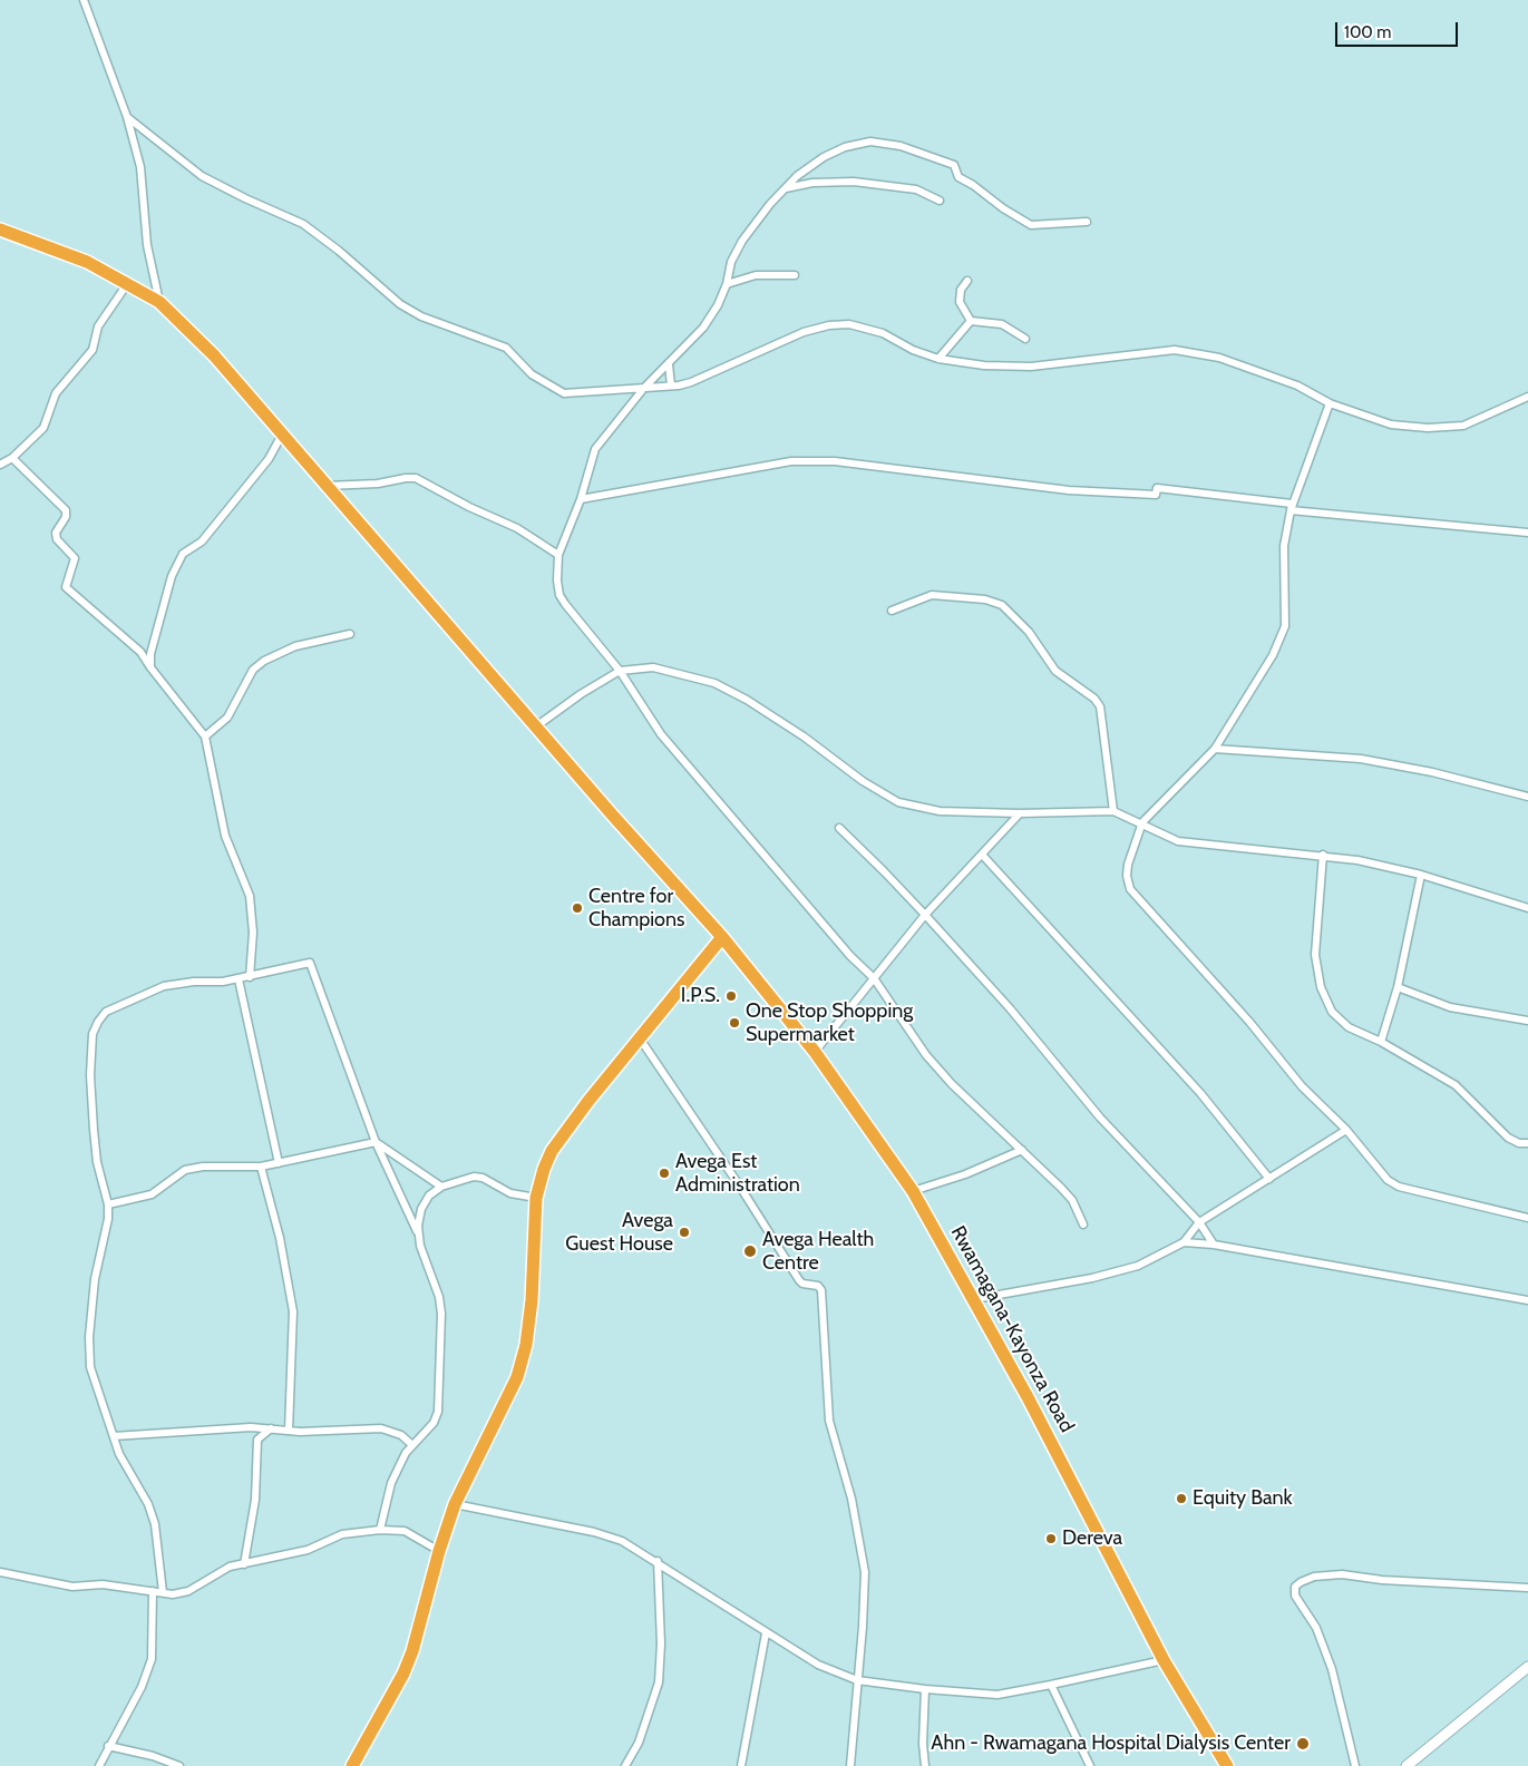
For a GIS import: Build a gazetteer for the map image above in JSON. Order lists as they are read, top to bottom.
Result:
{
  "streets": {
    "highway": ["Rwamagana-Kayonza Road"]
  },
  "places": [
    "Centre for Champions",
    "I.P.S.",
    "One Stop Shopping Supermarket",
    "Avega Est Administration",
    "Avega Guest House",
    "Avega Health Centre",
    "Equity Bank",
    "Dereva",
    "Ahn - Rwamagana Hospital Dialysis Center"
  ],
  "scale_bar": "100 m"
}
